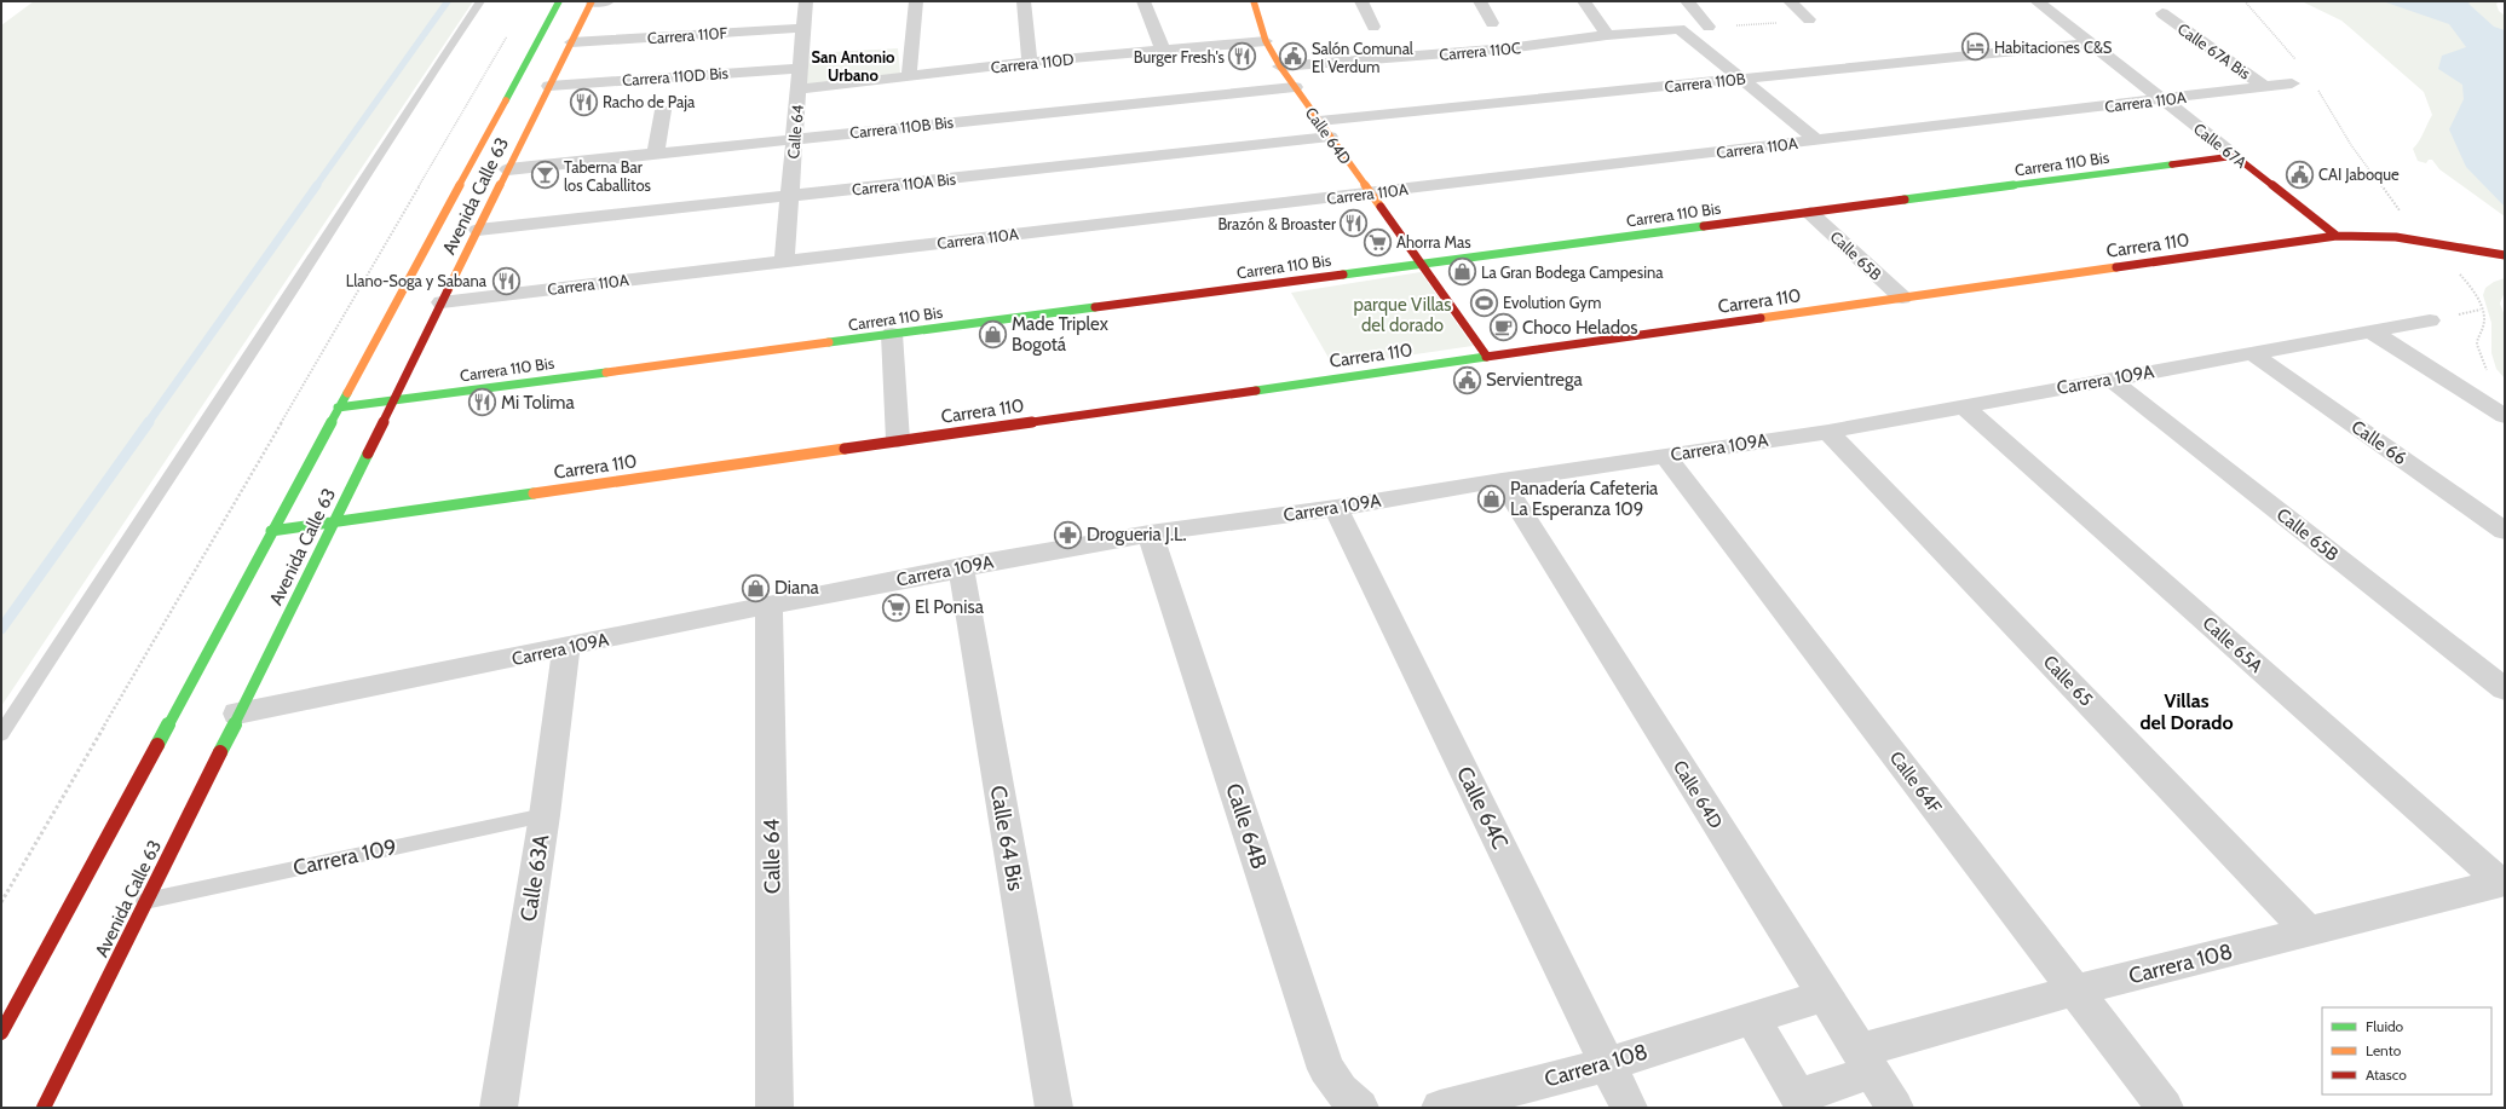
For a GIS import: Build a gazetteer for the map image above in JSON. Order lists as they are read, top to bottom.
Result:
{
  "streets": {
    "street": [
      "Carrera 110F",
      "Carrera 110C",
      "Calle 67A Bis",
      "Carrera 110D",
      "Carrera 110D Bis",
      "Carrera 110B",
      "Carrera 110A",
      "Carrera 110B Bis",
      "Calle 64",
      "Calle 64D",
      "Calle 67A",
      "Carrera 110 Bis",
      "Carrera 110A Bis",
      "Avenida Calle 63",
      "Carrera 110",
      "Calle 65B",
      "Carrera 109A",
      "Calle 66",
      "Calle 65A",
      "Calle 65",
      "Calle 64F",
      "Calle 64C",
      "Calle 64B",
      "Calle 64 Bis",
      "Calle 63A",
      "Carrera 108"
    ],
    "lane": ["Carrera 109"]
  },
  "crossings": [
    ["Carrera 110F", "Calle 64"],
    ["Carrera 110F", "Avenida Calle 63"],
    ["Carrera 110C", "Carrera 110B"],
    ["Carrera 110C", "Calle 64D"],
    ["Calle 67A Bis", "Carrera 110A"],
    ["Carrera 110D", "Calle 64"],
    ["Carrera 110D", "Calle 64D"],
    ["Carrera 110D Bis", "Calle 64"],
    ["Carrera 110D Bis", "Avenida Calle 63"],
    ["Carrera 110B", "Calle 64D"],
    ["Carrera 110B", "Calle 67A"],
    ["Carrera 110A", "Calle 64"],
    ["Carrera 110A", "Calle 64D"],
    ["Carrera 110A", "Calle 67A"],
    ["Carrera 110A", "Avenida Calle 63"],
    ["Carrera 110B Bis", "Calle 64"],
    ["Carrera 110B Bis", "Calle 64D"],
    ["Carrera 110B Bis", "Avenida Calle 63"],
    ["Calle 64", "Carrera 110A Bis"],
    ["Calle 64", "Carrera 109A"],
    ["Calle 64D", "Carrera 110 Bis"],
    ["Calle 64D", "Carrera 110A Bis"],
    ["Calle 64D", "Carrera 110"],
    ["Calle 64D", "Carrera 109A"],
    ["Calle 64D", "Carrera 108"],
    ["Calle 67A", "Carrera 110 Bis"],
    ["Calle 67A", "Carrera 110"],
    ["Carrera 110 Bis", "Avenida Calle 63"],
    ["Carrera 110 Bis", "Calle 65B"],
    ["Carrera 110A Bis", "Avenida Calle 63"],
    ["Avenida Calle 63", "Carrera 110"],
    ["Avenida Calle 63", "Carrera 109A"],
    ["Avenida Calle 63", "Carrera 109"],
    ["Carrera 110", "Calle 65B"],
    ["Calle 65B", "Carrera 109A"],
    ["Carrera 109A", "Calle 66"],
    ["Carrera 109A", "Calle 65A"],
    ["Carrera 109A", "Calle 65"],
    ["Carrera 109A", "Calle 64F"],
    ["Carrera 109A", "Calle 64C"],
    ["Carrera 109A", "Calle 64B"],
    ["Carrera 109A", "Calle 64 Bis"],
    ["Carrera 109A", "Calle 63A"],
    ["Calle 65A", "Carrera 108"],
    ["Calle 65", "Carrera 108"],
    ["Calle 64F", "Carrera 108"],
    ["Calle 64C", "Carrera 108"],
    ["Carrera 109", "Calle 63A"]
  ],
  "districts": ["San Antonio Urbano", "Villas del Dorado"],
  "parks": ["parque Villas del dorado"],
  "places": {
    "hotel": ["Habitaciones C&S"],
    "restaurant": [
      "Burger Fresh's",
      "Racho de Paja",
      "Brazón & Broaster",
      "Llano-Soga y Sabana",
      "Mi Tolima"
    ],
    "public building": ["Salón Comunal El Verdum", "CAI Jaboque", "Servientrega"],
    "bar": ["Taberna Bar los Caballitos"],
    "supermarket": ["Ahorra Mas", "El Ponisa"],
    "shop": [
      "La Gran Bodega Campesina",
      "Made Triplex Bogotá",
      "Panadería Cafeteria La Esperanza 109",
      "Diana"
    ],
    "sports": ["Evolution Gym"],
    "cafe": ["Choco Helados"],
    "pharmacy": ["Drogueria J.L."]
  },
  "legend": ["Fluido", "Lento", "Atasco"]
}
